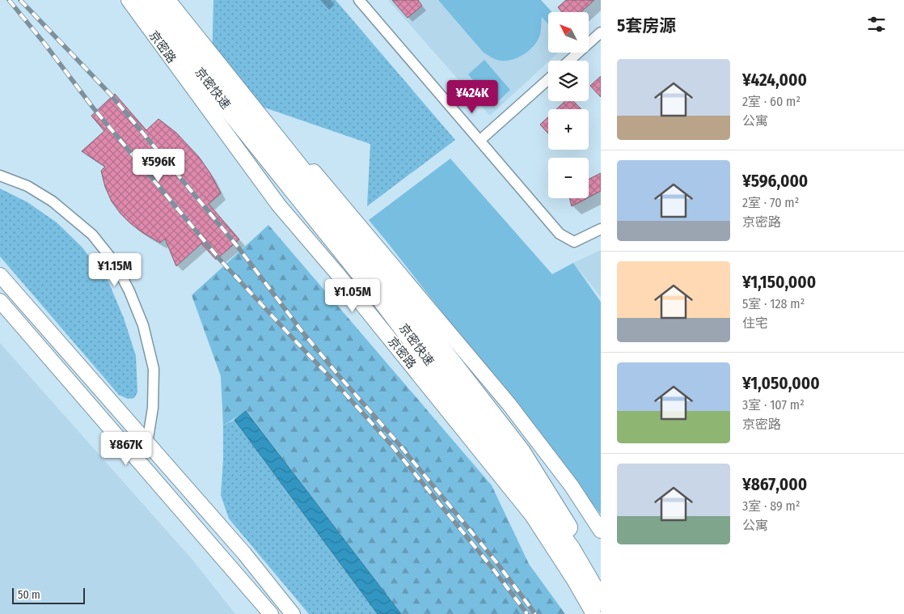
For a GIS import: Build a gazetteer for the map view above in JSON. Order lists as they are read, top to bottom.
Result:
{
  "streets": {
    "highway": ["京密快速"],
    "main road": ["京密路"]
  },
  "scale_bar": "50 m",
  "north": "top left",
  "page": {
    "heading": "5套房源",
    "map_buttons": ["+", "−"],
    "list": [
      {
        "name": "¥424,000",
        "note": "2室 · 60 m² · 公寓"
      },
      {
        "name": "¥596,000",
        "note": "2室 · 70 m² · 京密路"
      },
      {
        "name": "¥1,150,000",
        "note": "5室 · 128 m² · 住宅"
      },
      {
        "name": "¥1,050,000",
        "note": "3室 · 107 m² · 京密路"
      },
      {
        "name": "¥867,000",
        "note": "3室 · 89 m² · 公寓"
      }
    ],
    "price": [
      "¥424K",
      "¥596K",
      "¥1.15M",
      "¥1.05M",
      "¥867K"
    ],
    "scale": "50 m"
  }
}
